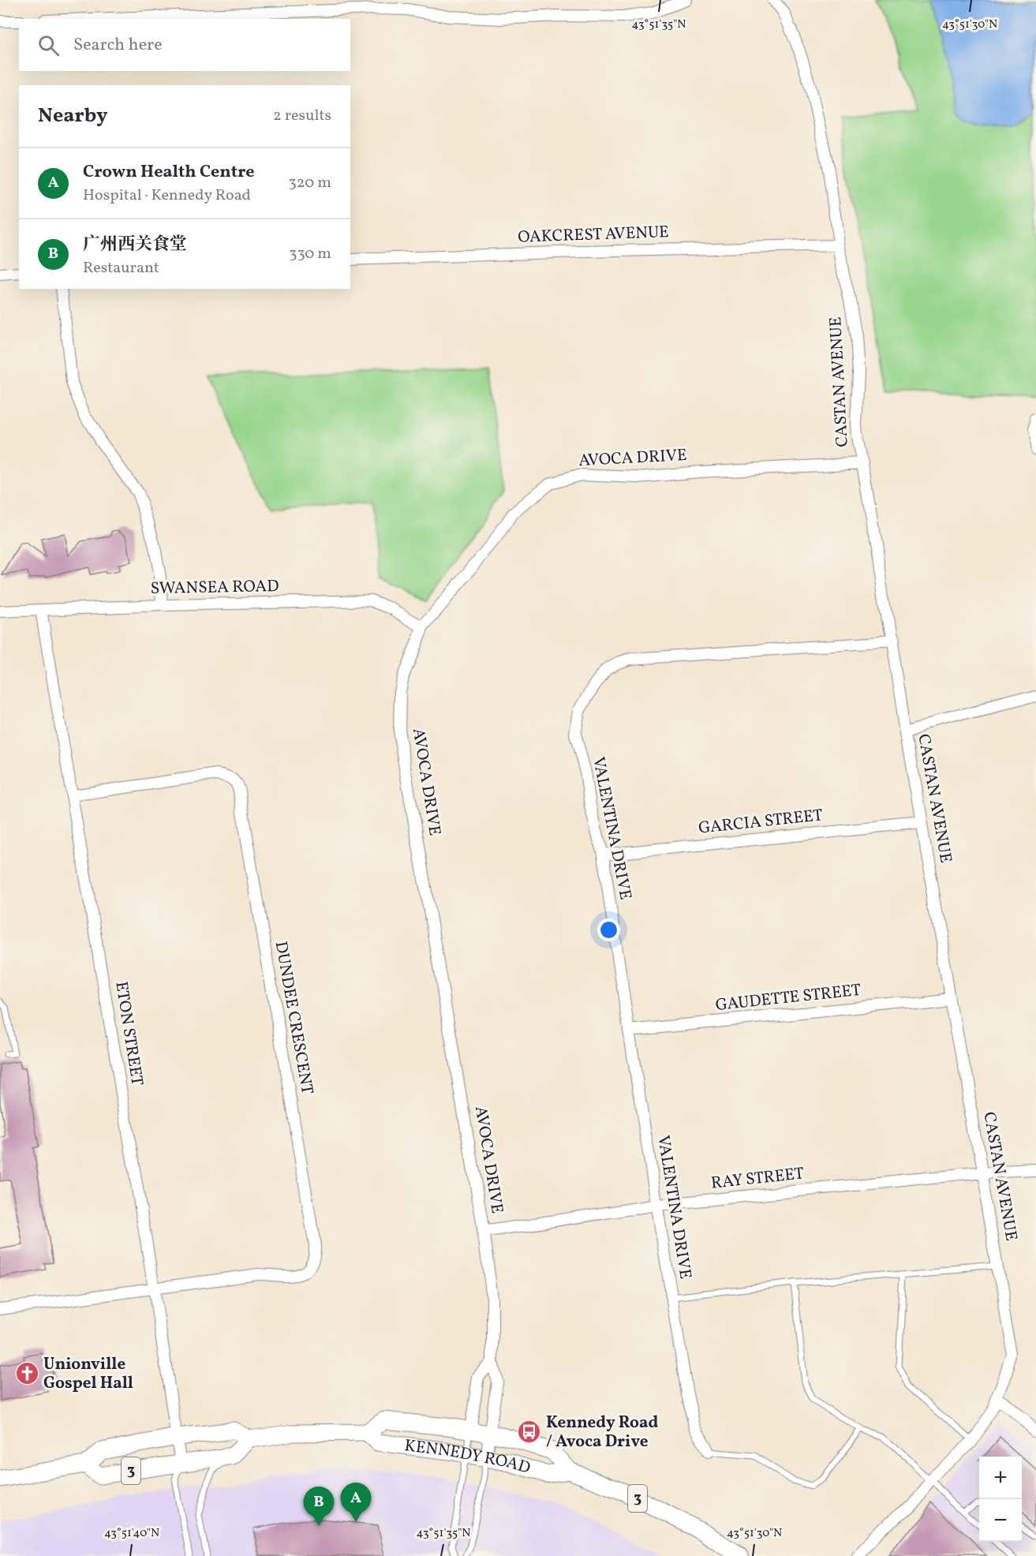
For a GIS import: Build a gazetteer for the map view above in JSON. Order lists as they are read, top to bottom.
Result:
{
  "streets": {
    "main road": ["KENNEDY ROAD", "3"],
    "street": [
      "OAKCREST AVENUE",
      "CASTAN AVENUE",
      "AVOCA DRIVE",
      "SWANSEA ROAD",
      "GARCIA STREET",
      "VALENTINA DRIVE",
      "GAUDETTE STREET",
      "DUNDEE CRESCENT",
      "ETON STREET",
      "RAY STREET"
    ]
  },
  "crossings": [
    ["OAKCREST AVENUE", "CASTAN AVENUE"],
    ["CASTAN AVENUE", "AVOCA DRIVE"],
    ["CASTAN AVENUE", "GARCIA STREET"],
    ["CASTAN AVENUE", "VALENTINA DRIVE"],
    ["CASTAN AVENUE", "GAUDETTE STREET"],
    ["CASTAN AVENUE", "RAY STREET"],
    ["AVOCA DRIVE", "SWANSEA ROAD"],
    ["AVOCA DRIVE", "RAY STREET"],
    ["AVOCA DRIVE", "KENNEDY ROAD"],
    ["SWANSEA ROAD", "ETON STREET"],
    ["GARCIA STREET", "VALENTINA DRIVE"],
    ["VALENTINA DRIVE", "GAUDETTE STREET"],
    ["VALENTINA DRIVE", "RAY STREET"],
    ["DUNDEE CRESCENT", "ETON STREET"],
    ["ETON STREET", "3"],
    ["KENNEDY ROAD", "3"]
  ],
  "places": {
    "church": ["Unionville Gospel Hall"],
    "bus stop": ["Kennedy Road / Avoca Drive"]
  },
  "page": {
    "search": "Search here",
    "heading": ["Nearby", "2 results"],
    "list": [
      {
        "mark": "A",
        "name": "Crown Health Centre",
        "note": "Hospital · Kennedy Road",
        "value": "320 m"
      },
      {
        "mark": "B",
        "name": "广州西关食堂",
        "note": "Restaurant",
        "value": "330 m"
      }
    ],
    "map_buttons": ["+", "−"],
    "pins": ["A", "B"]
  },
  "coordinates": ["43°51'35\"N", "43°51'30\"N", "43°51'40\"N"]
}
